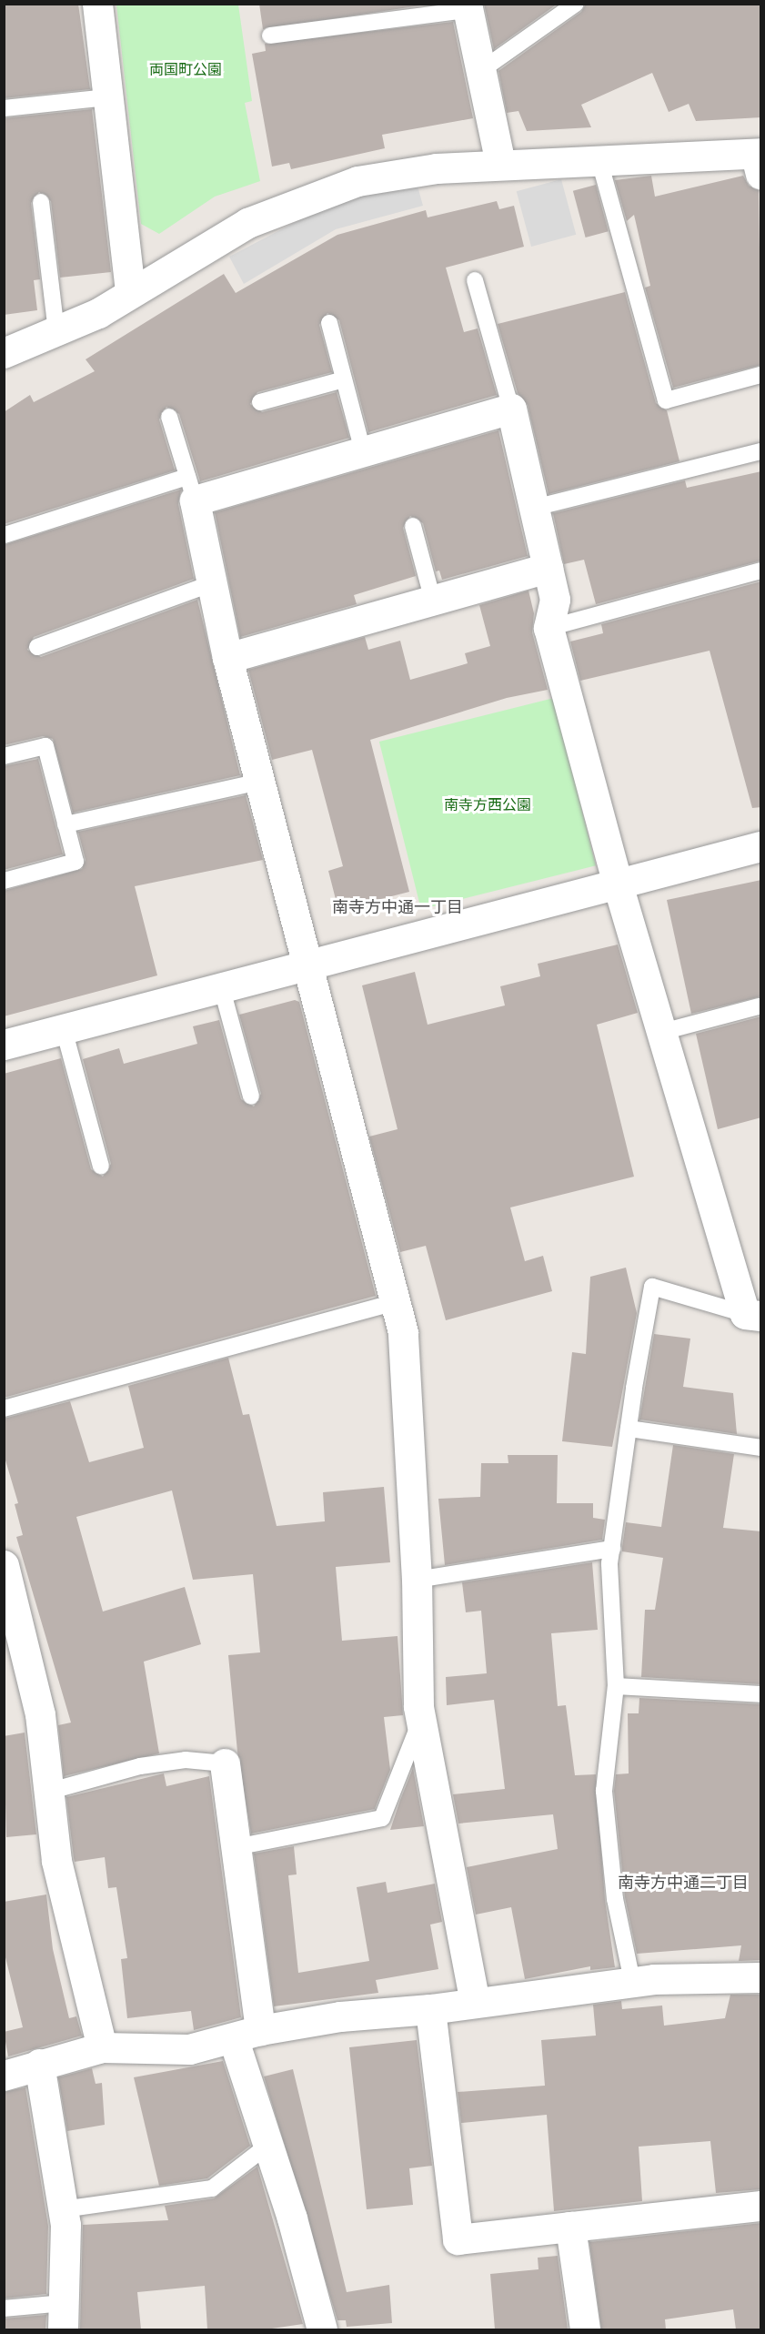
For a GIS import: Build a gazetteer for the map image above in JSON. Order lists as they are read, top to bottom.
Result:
{
  "districts": ["南寺方中通一丁目", "南寺方中通二丁目"],
  "parks": ["両国町公園", "南寺方西公園"]
}
